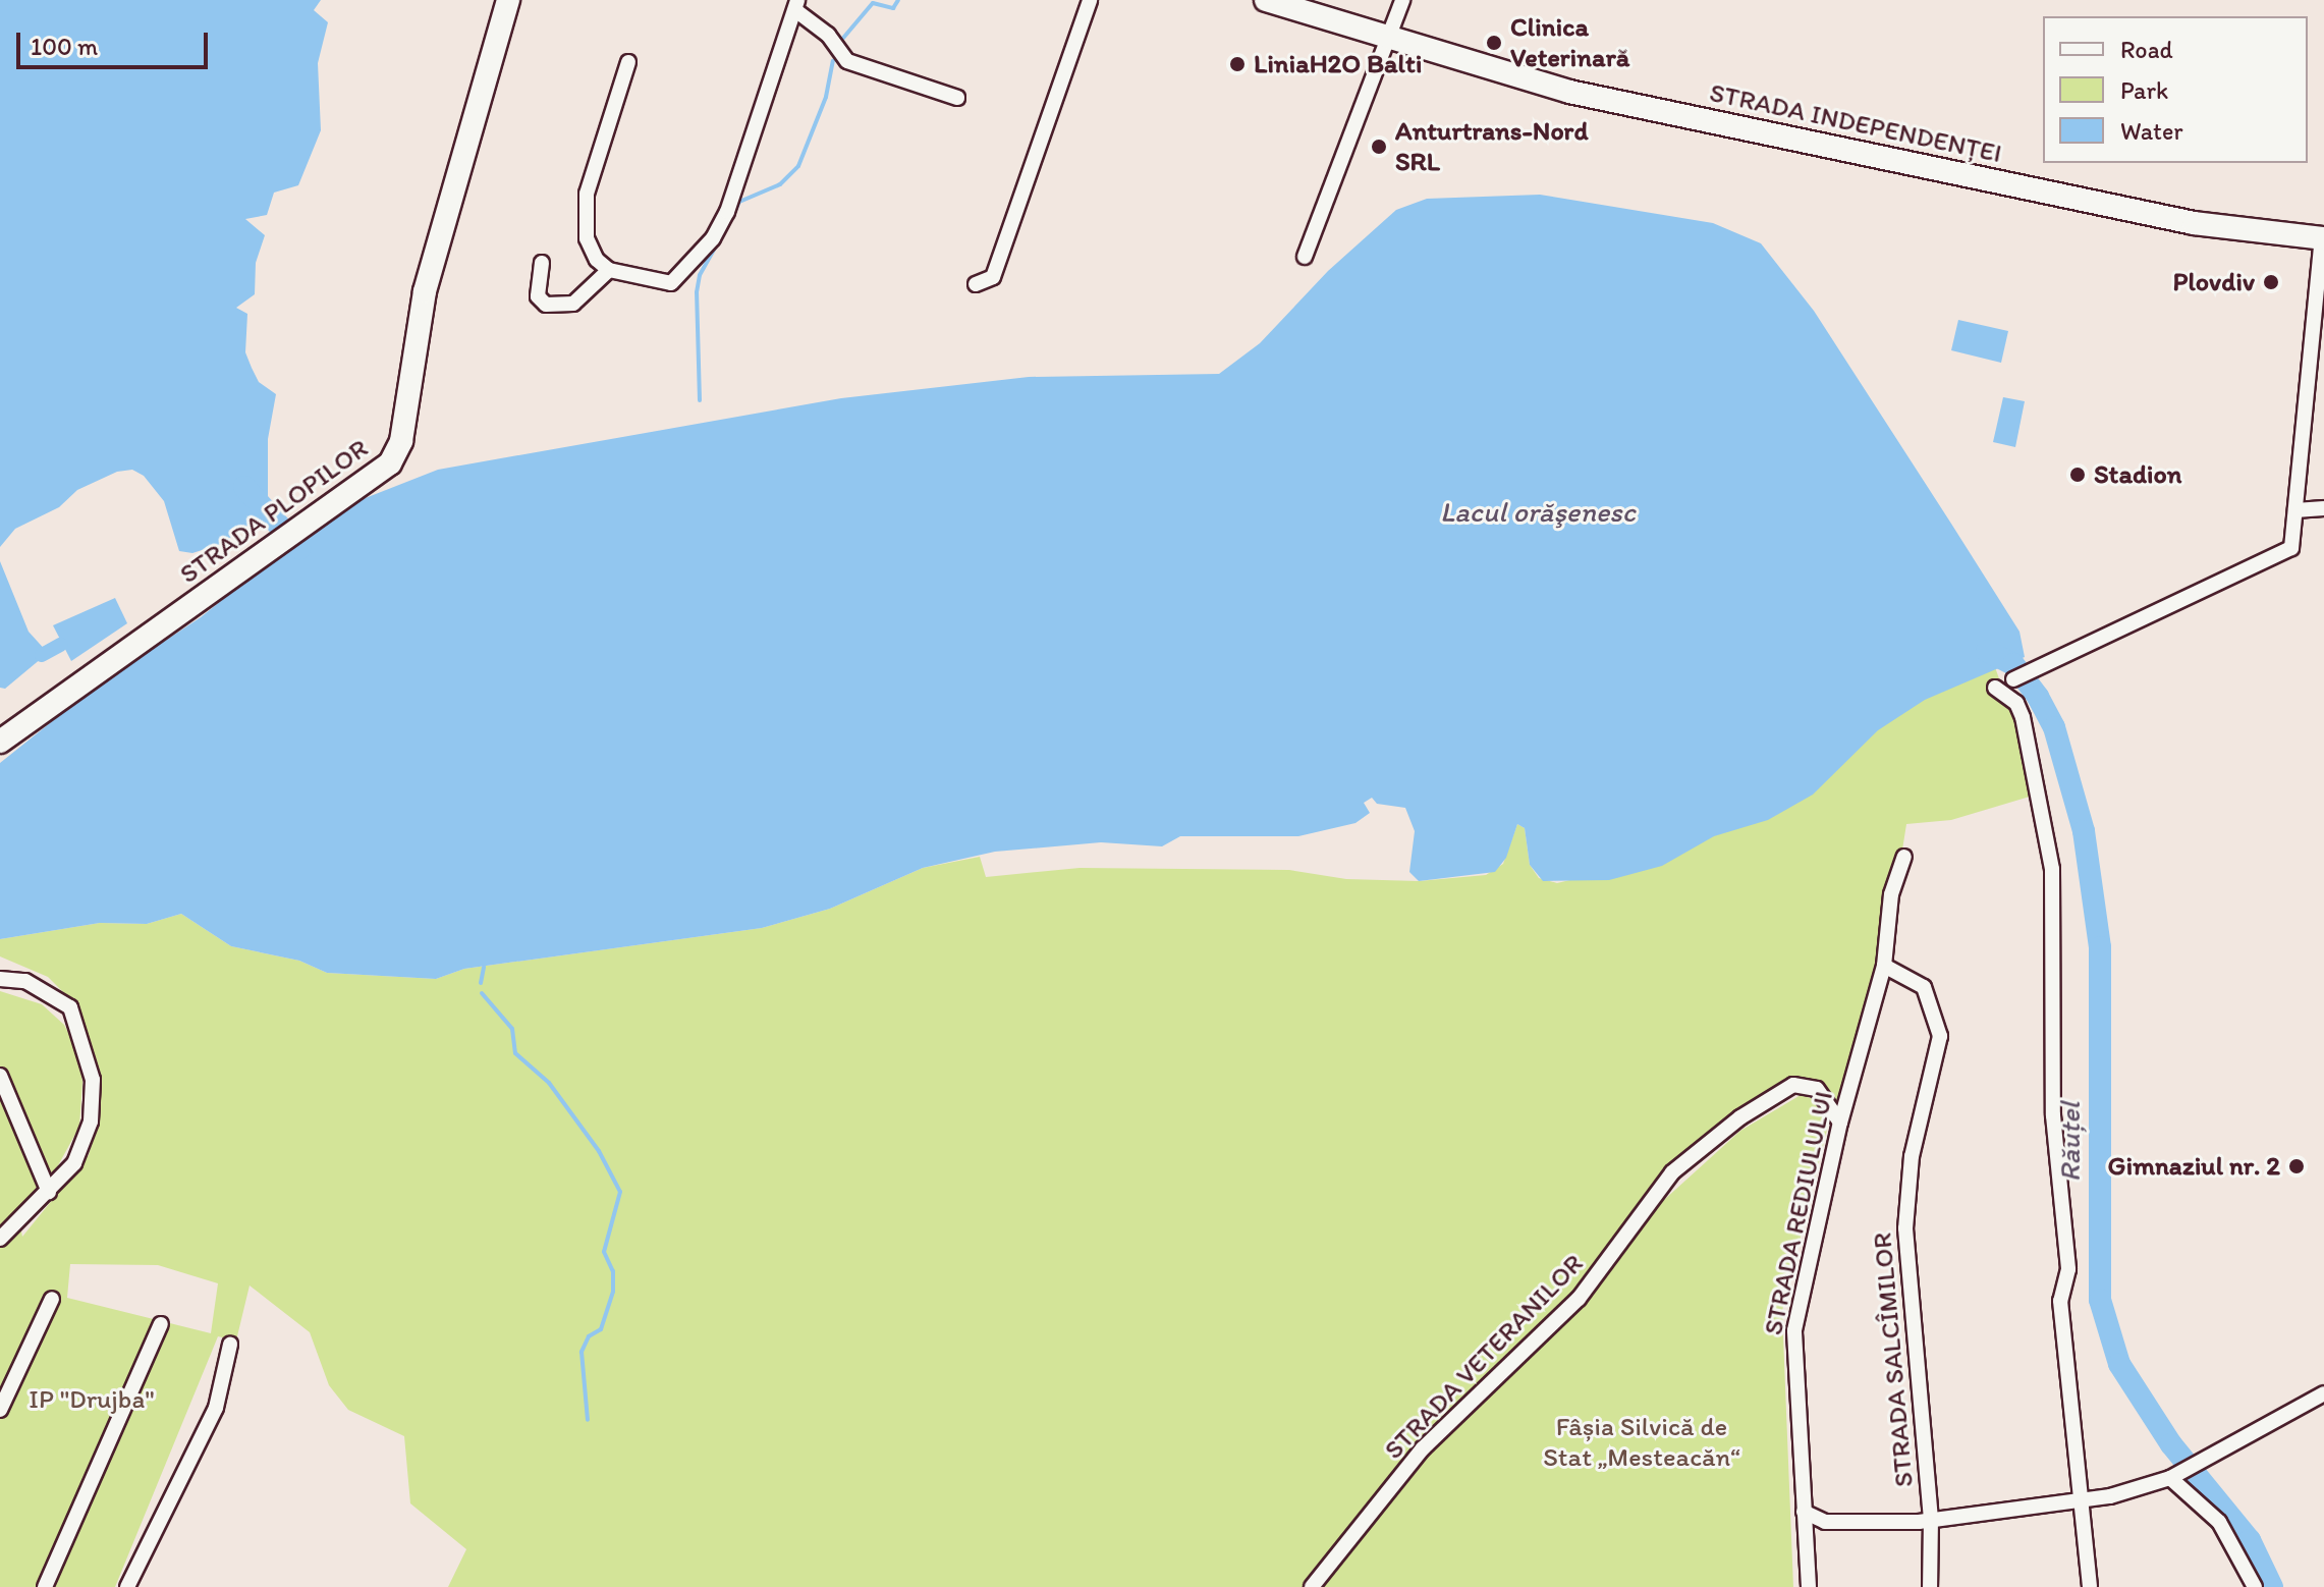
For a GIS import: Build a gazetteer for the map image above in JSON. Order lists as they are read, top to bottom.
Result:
{
  "streets": {
    "street": [
      "STRADA INDEPENDENȚEI",
      "STRADA PLOPILOR",
      "STRADA REDIULULUI",
      "STRADA VETERANILOR",
      "STRADA SALCÎMILOR"
    ]
  },
  "crossings": [
    ["STRADA REDIULULUI", "STRADA VETERANILOR"],
    ["STRADA REDIULULUI", "STRADA SALCÎMILOR"]
  ],
  "water": ["Lacul orăşenesc", "Răuțel"],
  "parks": ["IP \"Drujba\"", "Fâșia Silvică de Stat „Mesteacăn“"],
  "places": [
    "Clinica Veterinară",
    "LiniaH2O Balti",
    "Anturtrans-Nord SRL",
    "Plovdiv",
    "Stadion",
    "Gimnaziul nr. 2"
  ],
  "legend": ["Road", "Park", "Water"],
  "scale_bar": "100 m"
}
